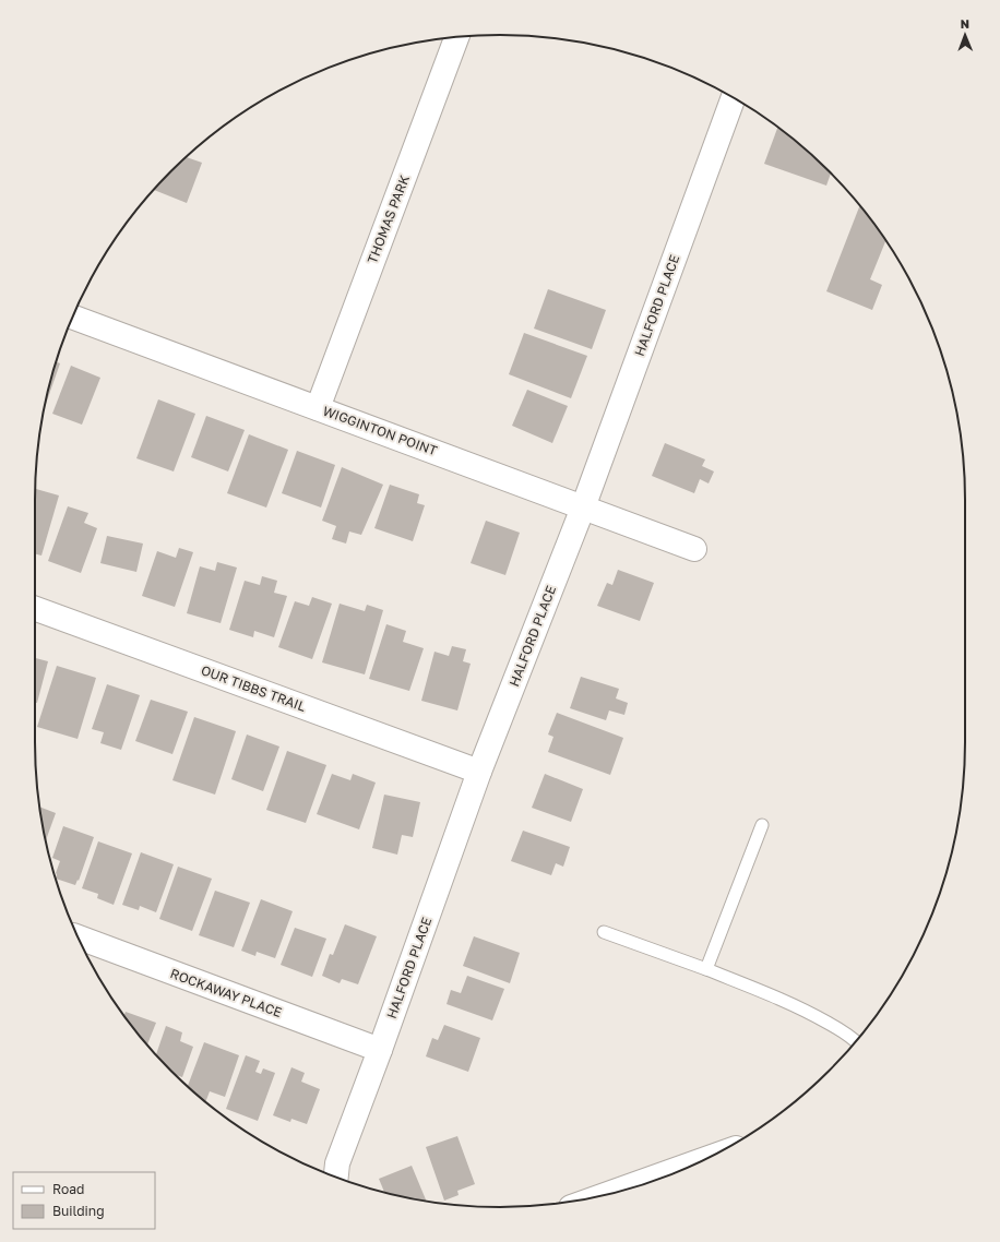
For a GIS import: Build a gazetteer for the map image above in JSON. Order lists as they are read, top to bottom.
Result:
{
  "streets": {
    "street": [
      "THOMAS PARK",
      "HALFORD PLACE",
      "WIGGINTON POINT",
      "OUR TIBBS TRAIL",
      "ROCKAWAY PLACE"
    ]
  },
  "crossings": [
    ["THOMAS PARK", "WIGGINTON POINT"],
    ["HALFORD PLACE", "WIGGINTON POINT"],
    ["HALFORD PLACE", "OUR TIBBS TRAIL"],
    ["HALFORD PLACE", "ROCKAWAY PLACE"]
  ],
  "legend": ["Road", "Building"],
  "north": "top"
}
